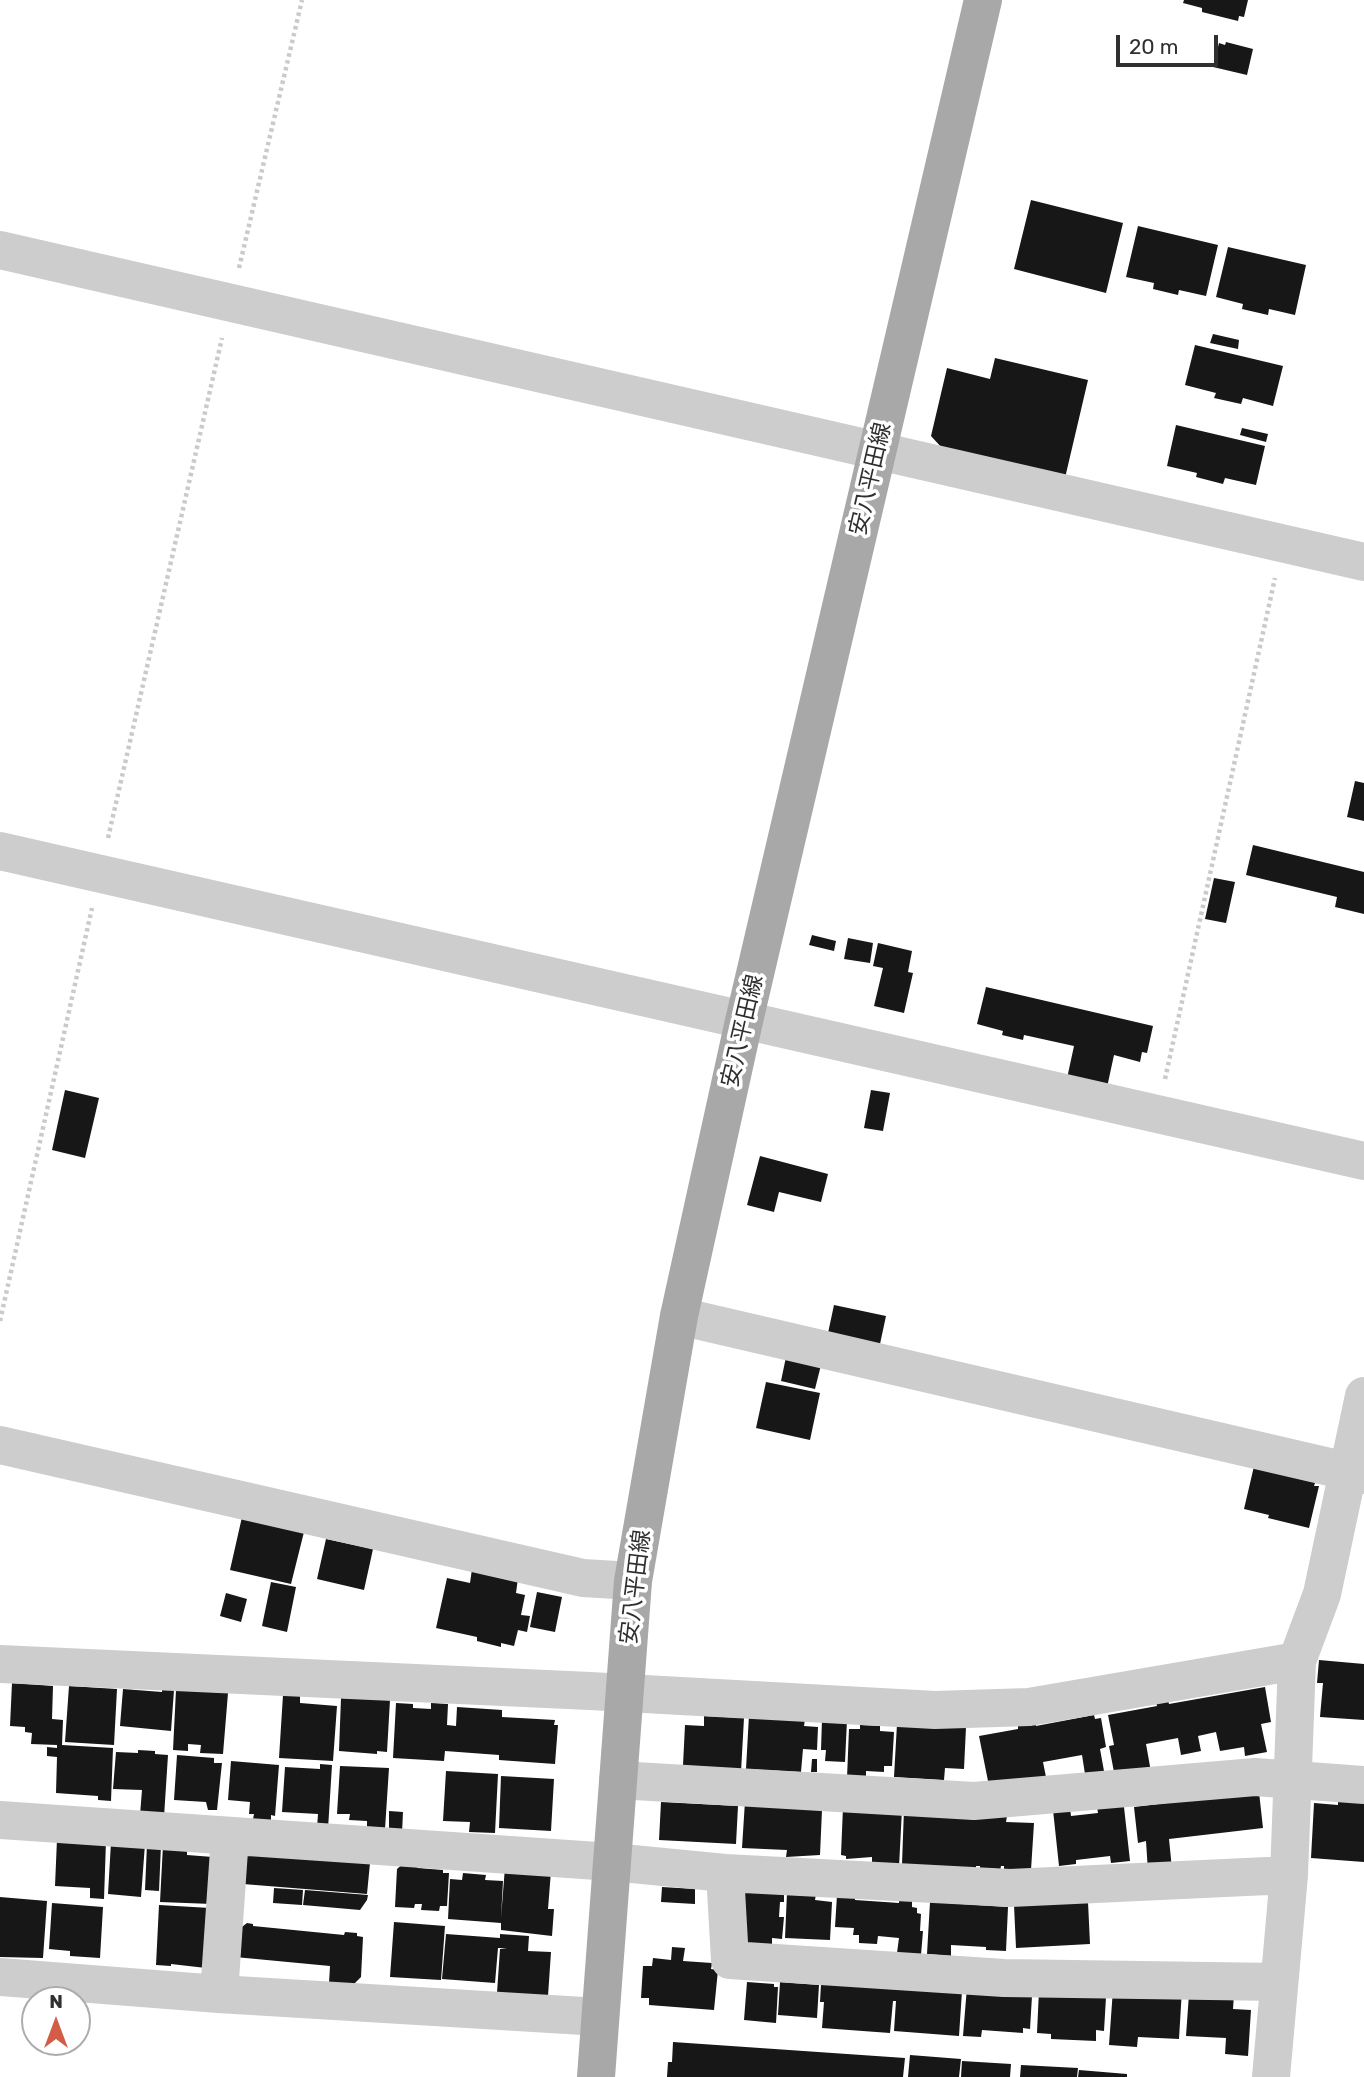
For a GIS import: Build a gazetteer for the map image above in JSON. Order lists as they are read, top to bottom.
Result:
{
  "streets": {
    "main road": ["安八平田線"]
  },
  "scale_bar": "20 m",
  "north": "top"
}
